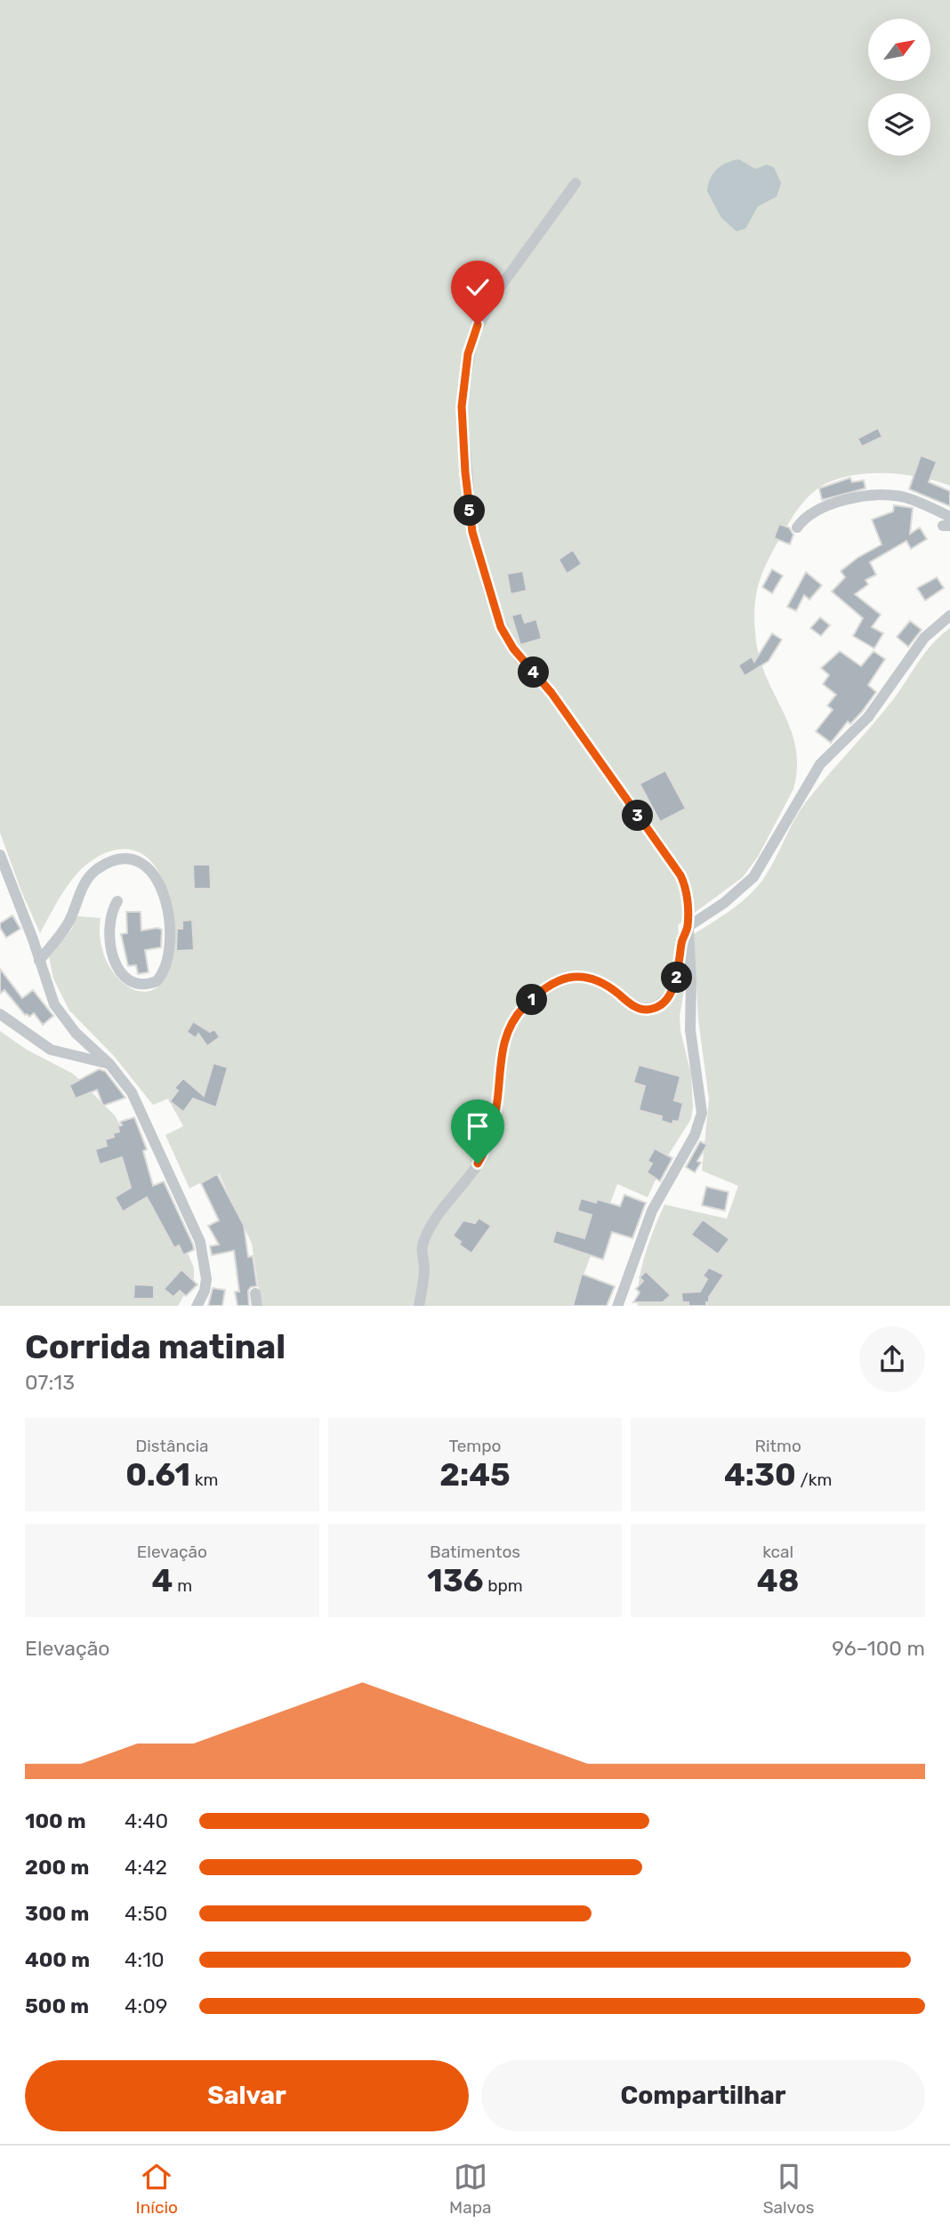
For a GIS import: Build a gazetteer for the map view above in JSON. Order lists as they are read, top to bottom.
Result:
{
  "north": "top right",
  "page": {
    "pins": [
      "5",
      "4",
      "3",
      "2",
      "1"
    ],
    "heading": ["Corrida matinal", "07:13"],
    "stats": [
      ["Distância", "0.61 km"],
      ["Tempo", "2:45"],
      ["Ritmo", "4:30 /km"],
      ["Elevação", "4 m"],
      ["Batimentos", "136 bpm"],
      ["kcal", "48"]
    ],
    "chart": ["Elevação", "96–100 m"],
    "list": [
      {
        "name": "100 m",
        "note": "4:40"
      },
      {
        "name": "200 m",
        "note": "4:42"
      },
      {
        "name": "300 m",
        "note": "4:50"
      },
      {
        "name": "400 m",
        "note": "4:10"
      },
      {
        "name": "500 m",
        "note": "4:09"
      }
    ],
    "buttons": ["Salvar", "Compartilhar"],
    "tabs": ["Início", "Mapa", "Salvos"]
  }
}
